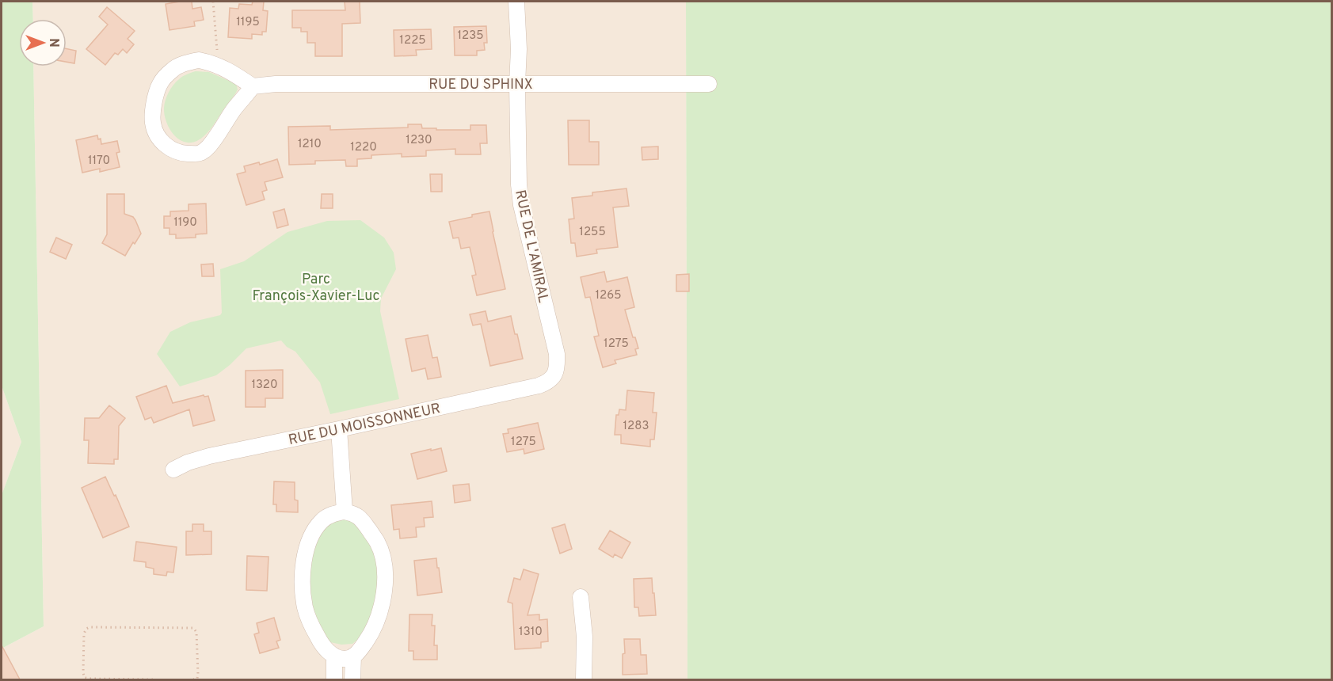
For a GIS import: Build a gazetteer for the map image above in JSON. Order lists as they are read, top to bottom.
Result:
{
  "streets": {
    "street": ["RUE DU SPHINX", "RUE DE L'AMIRAL", "RUE DU MOISSONNEUR"]
  },
  "crossings": [
    ["RUE DU SPHINX", "RUE DE L'AMIRAL"],
    ["RUE DE L'AMIRAL", "RUE DU MOISSONNEUR"]
  ],
  "parks": ["Parc François-Xavier-Luc"],
  "house_numbers": [
    "1195",
    "1235",
    "1225",
    "1230",
    "1210",
    "1220",
    "1170",
    "1190",
    "1255",
    "1265",
    "1275",
    "1320",
    "1283",
    "1275",
    "1310"
  ],
  "north": "right"
}
